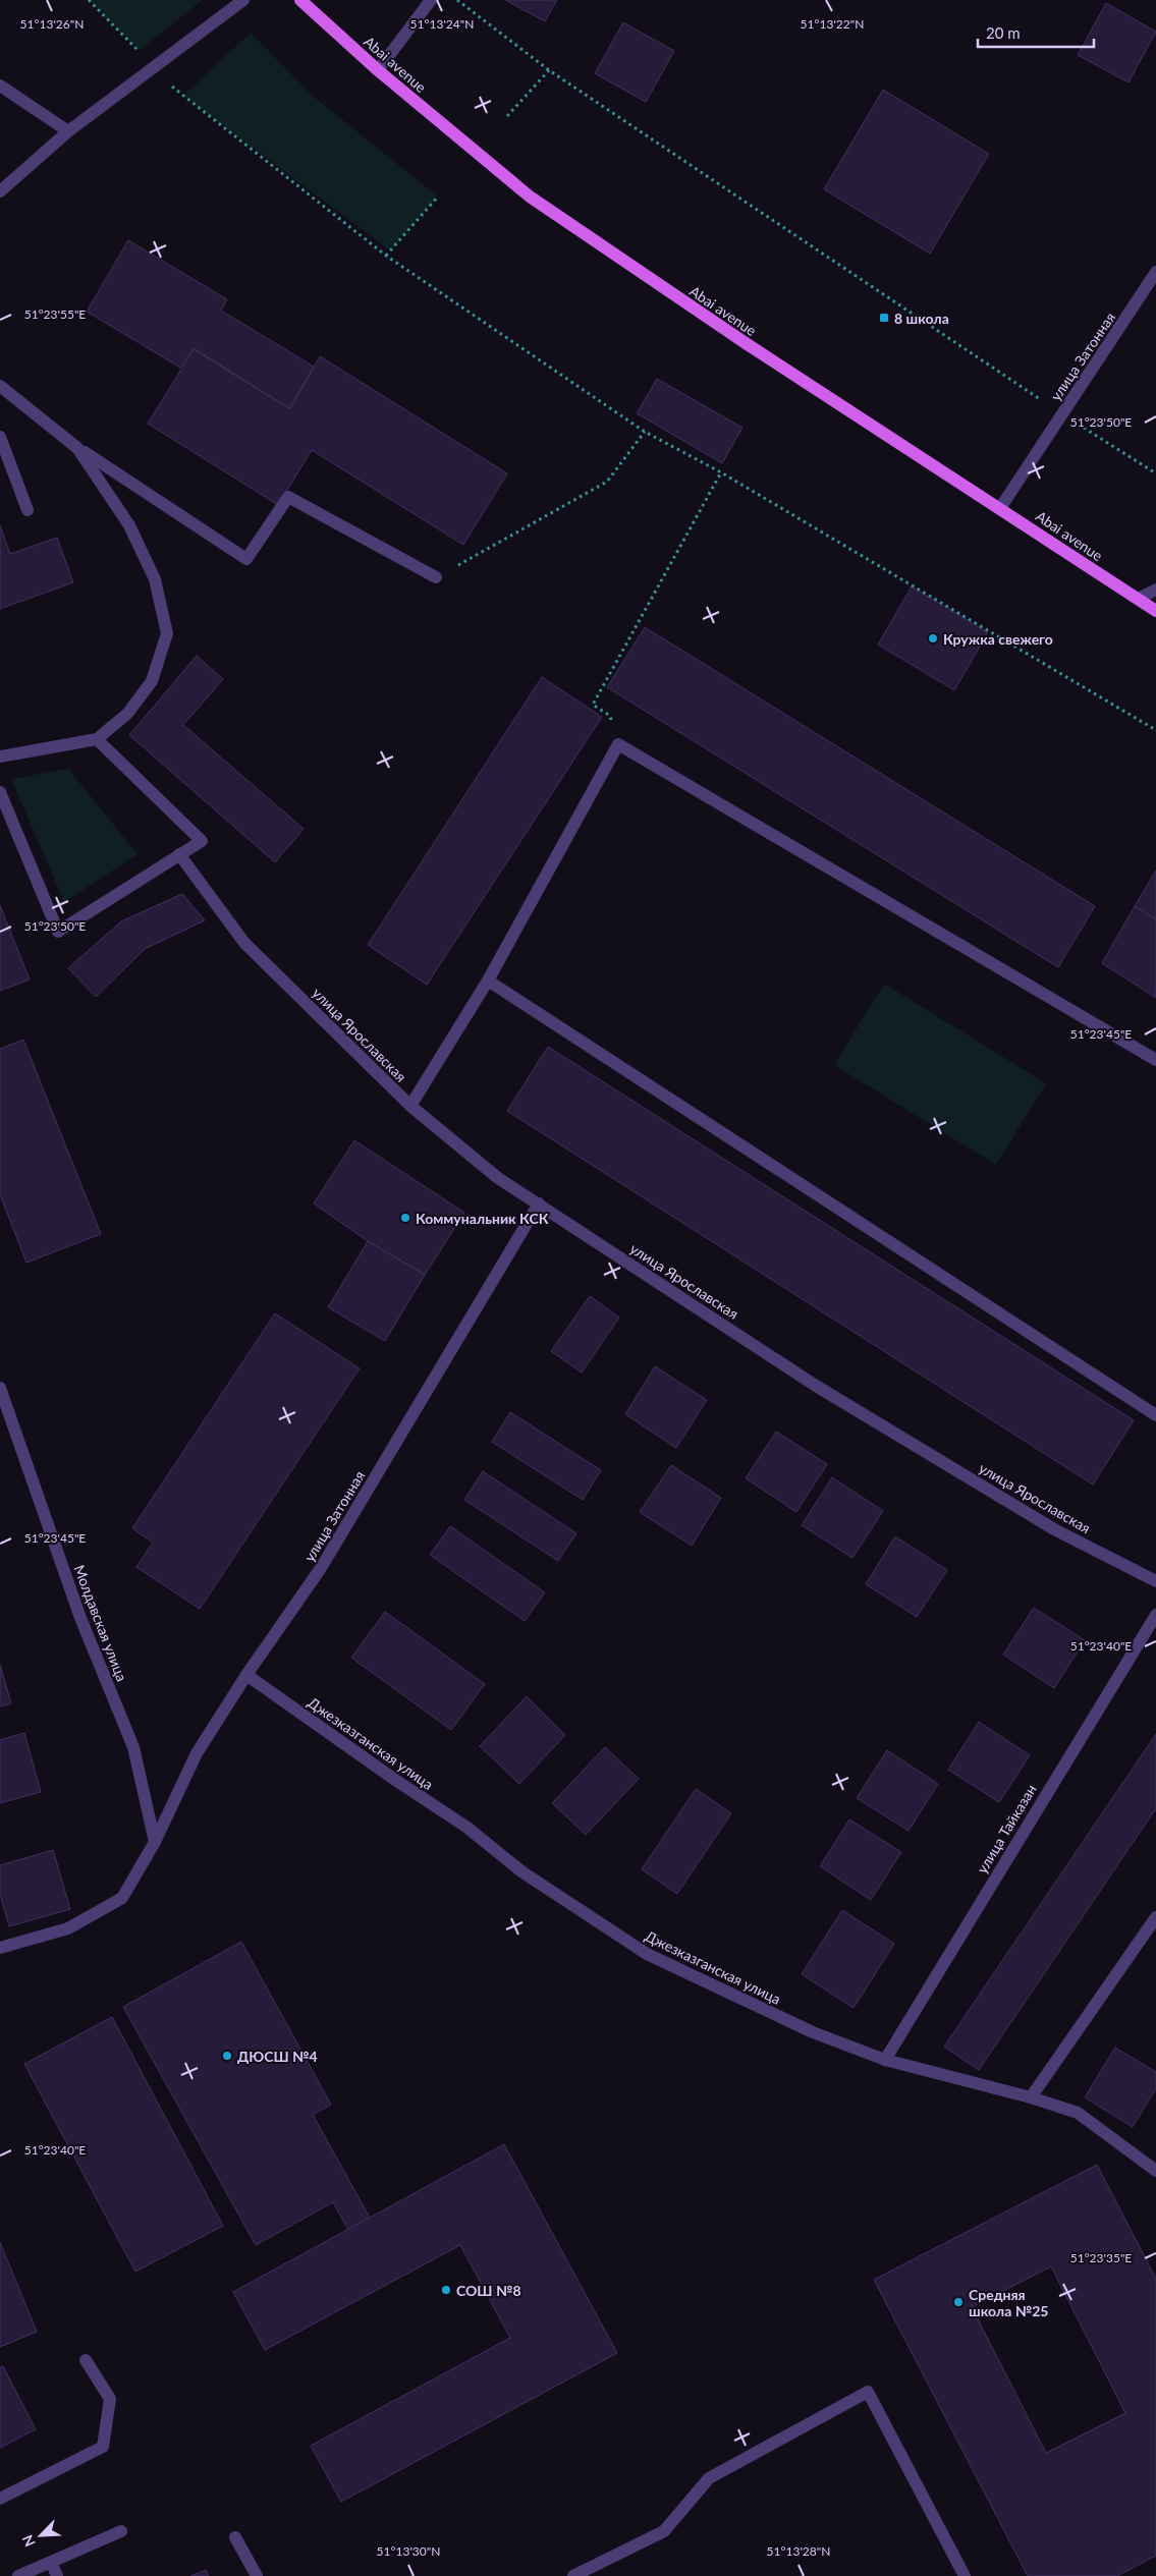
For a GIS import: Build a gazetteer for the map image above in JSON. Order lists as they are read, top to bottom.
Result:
{
  "streets": {
    "main road": ["Abai avenue"],
    "street": [
      "улица Затонная",
      "улица Ярославская",
      "Молдавская улица",
      "Джезказганская улица",
      "улица Тайказан"
    ]
  },
  "crossings": [
    ["Abai avenue", "улица Затонная"],
    ["улица Затонная", "улица Ярославская"],
    ["улица Затонная", "Молдавская улица"],
    ["улица Затонная", "Джезказганская улица"],
    ["Джезказганская улица", "улица Тайказан"]
  ],
  "places": {
    "transit": ["8 школа"],
    "other": [
      "Кружка свежего",
      "Коммунальник КСК",
      "ДЮСШ №4",
      "СОШ №8",
      "Средняя школа №25"
    ]
  },
  "scale_bar": "20 m",
  "north": "bottom left",
  "coordinates": [
    "51°13'24\"N",
    "51°13'26\"N",
    "51°13'22\"N",
    "51°23'55\"E",
    "51°23'50\"E",
    "51°23'45\"E",
    "51°23'40\"E",
    "51°23'35\"E",
    "51°13'30\"N",
    "51°13'28\"N"
  ]
}
